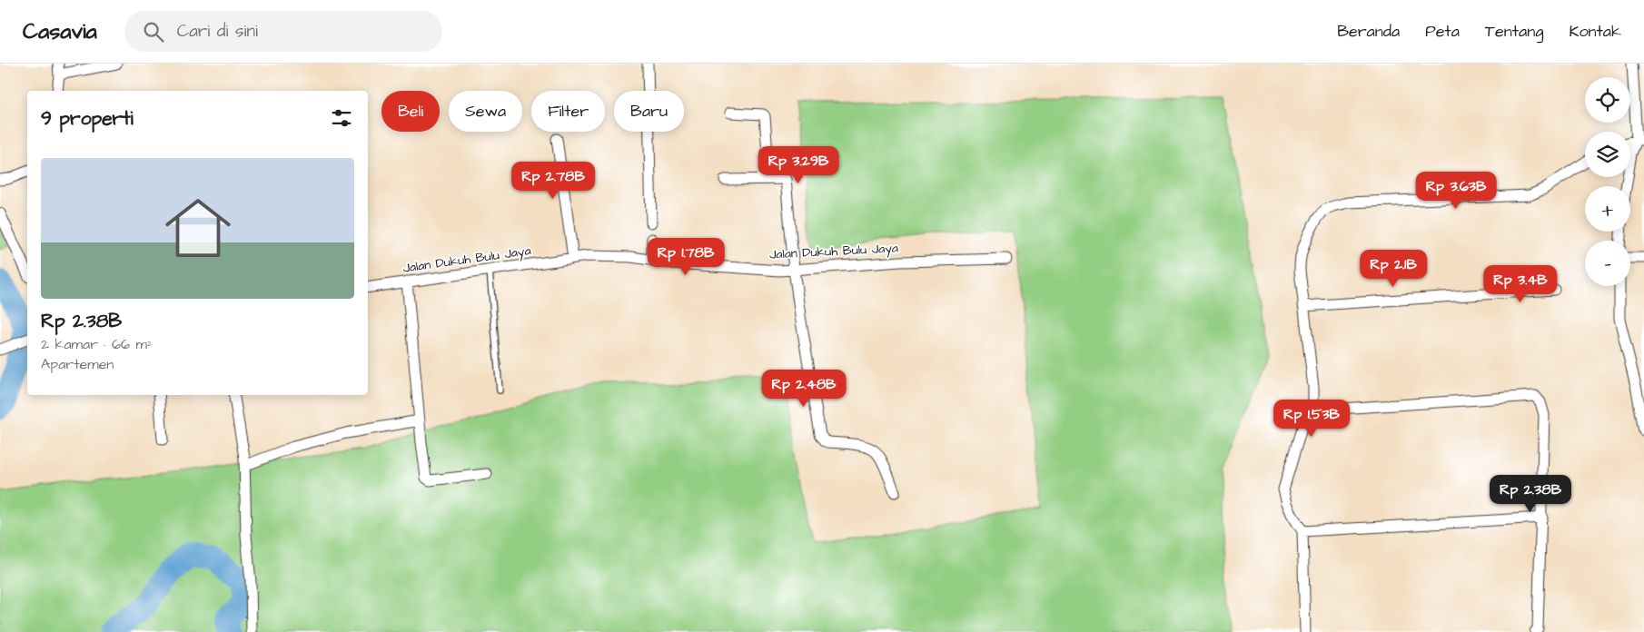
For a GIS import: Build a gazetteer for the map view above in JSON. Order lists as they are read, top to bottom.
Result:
{
  "streets": {
    "street": ["Jalan Dukuh Bulu Jaya"]
  },
  "page": {
    "header": "Casavia",
    "search": "Cari di sini",
    "nav": [
      "Beranda",
      "Peta",
      "Tentang",
      "Kontak"
    ],
    "map_buttons": ["+", "−"],
    "chip": [
      "Beli",
      "Sewa",
      "Filter",
      "Baru"
    ],
    "heading": "9 properti",
    "list": [
      {
        "name": "Rp 2.38B",
        "note": "2 kamar · 66 m² · Apartemen"
      }
    ],
    "price": [
      "Rp 3.29B",
      "Rp 2.78B",
      "Rp 3.63B",
      "Rp 1.78B",
      "Rp 2.1B",
      "Rp 3.4B",
      "Rp 2.48B",
      "Rp 1.53B",
      "Rp 2.38B"
    ]
  }
}
